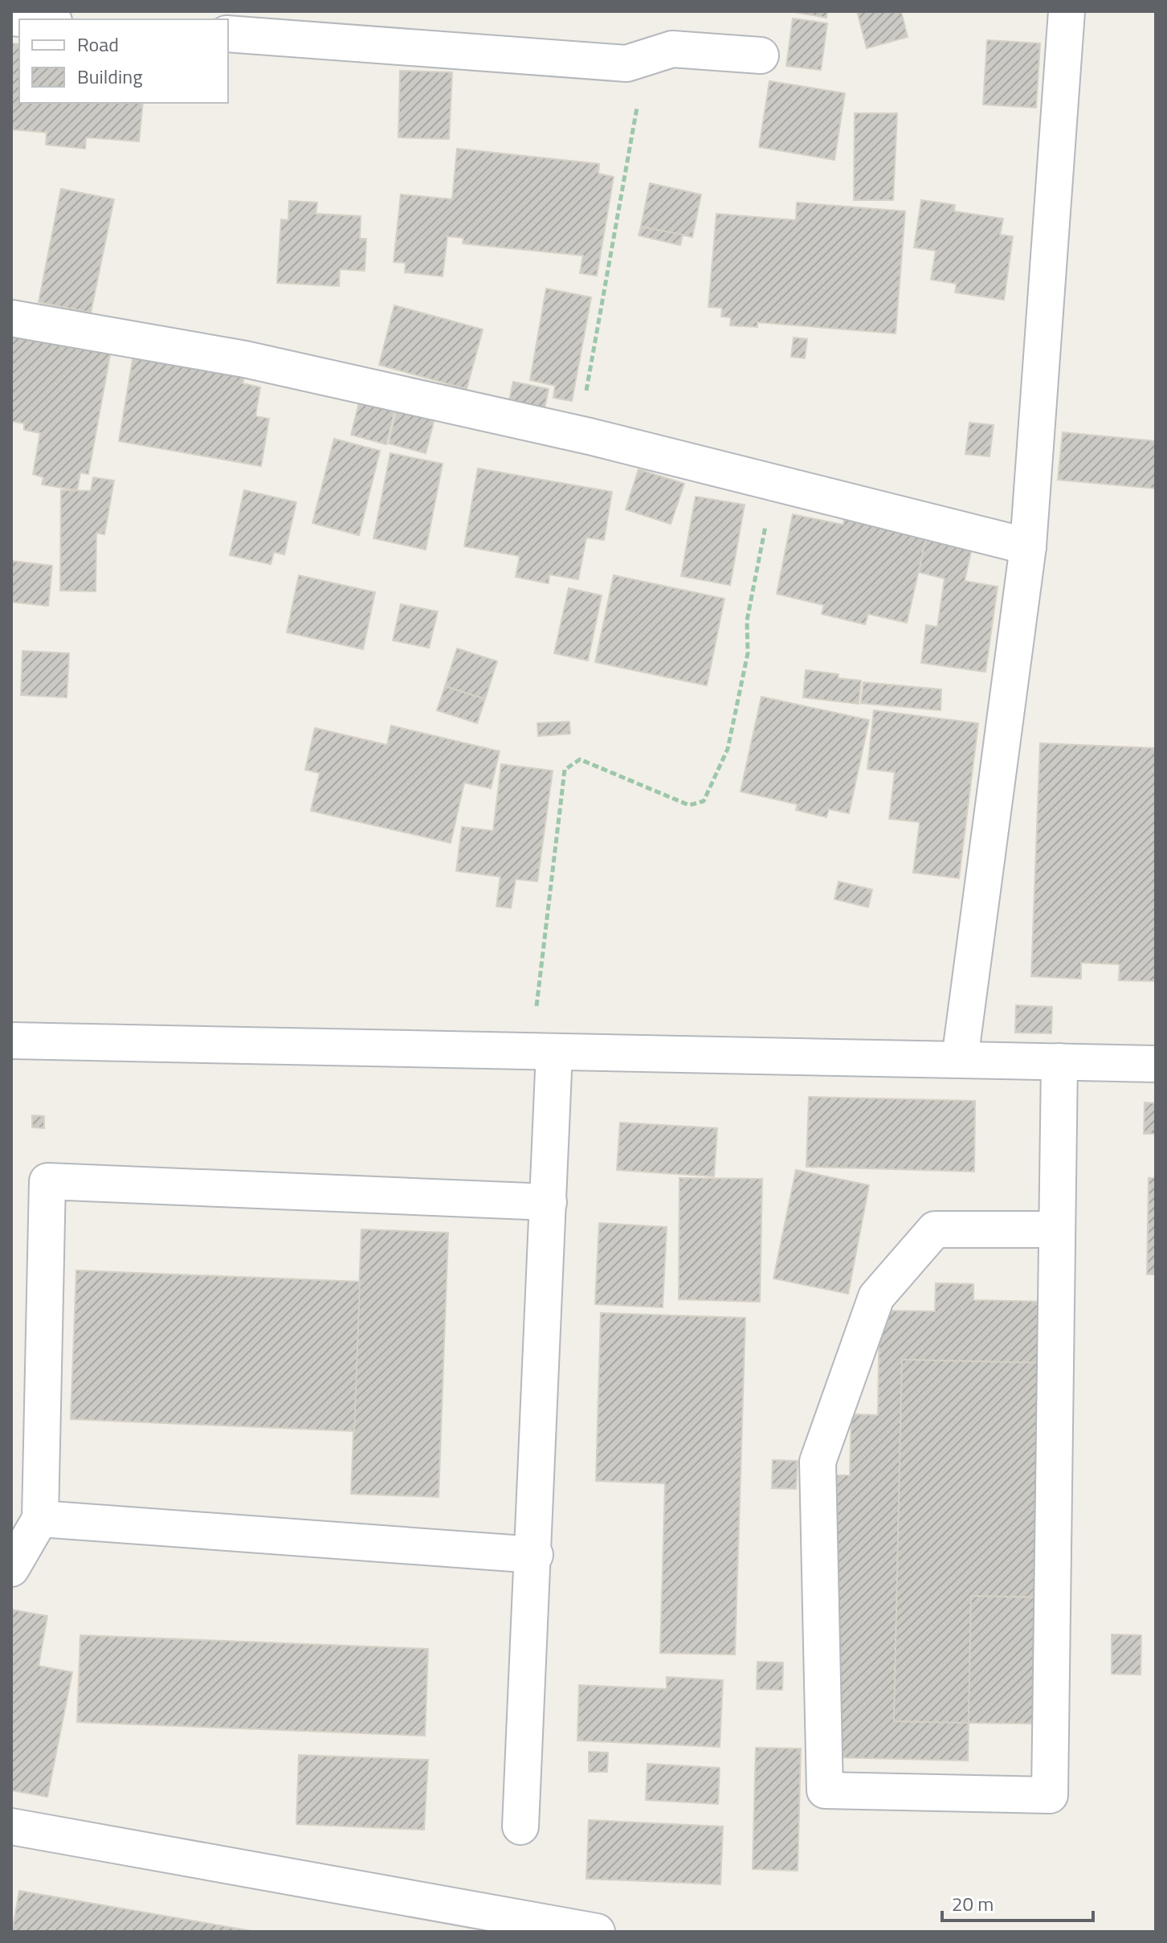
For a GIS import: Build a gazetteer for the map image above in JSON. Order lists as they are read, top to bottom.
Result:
{
  "legend": ["Road", "Building"],
  "scale_bar": "20 m"
}
